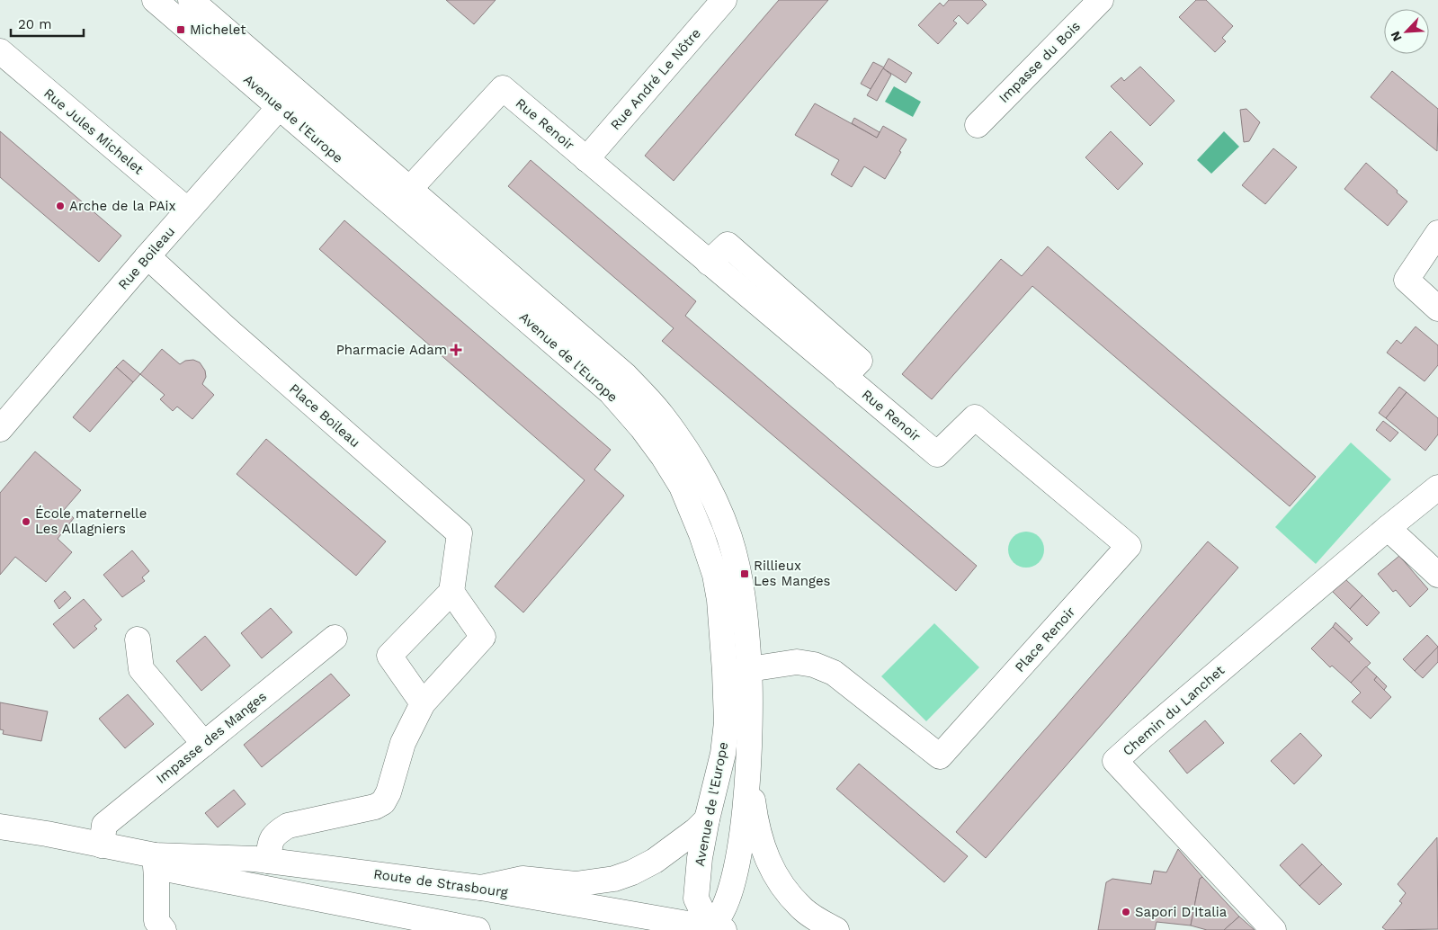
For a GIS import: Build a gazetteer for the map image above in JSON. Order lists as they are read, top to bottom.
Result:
{
  "streets": {
    "street": [
      "Impasse du Bois",
      "Rue André Le Nôtre",
      "Avenue de l'Europe",
      "Rue Renoir",
      "Rue Jules Michelet",
      "Rue Boileau",
      "Place Boileau",
      "Place Renoir",
      "Chemin du Lanchet",
      "Impasse des Manges",
      "Route de Strasbourg"
    ]
  },
  "crossings": [
    ["Rue André Le Nôtre", "Rue Renoir"],
    ["Avenue de l'Europe", "Rue Renoir"],
    ["Avenue de l'Europe", "Rue Boileau"],
    ["Avenue de l'Europe", "Place Renoir"],
    ["Avenue de l'Europe", "Route de Strasbourg"],
    ["Rue Renoir", "Place Renoir"],
    ["Rue Jules Michelet", "Rue Boileau"],
    ["Rue Boileau", "Place Boileau"],
    ["Impasse des Manges", "Route de Strasbourg"]
  ],
  "places": {
    "transit": ["Michelet", "Rillieux Les Manges"],
    "other": ["Arche de la PAix", "École maternelle Les Allagniers", "Sapori D'Italia"],
    "health": ["Pharmacie Adam"]
  },
  "scale_bar": "20 m",
  "north": "bottom left"
}
